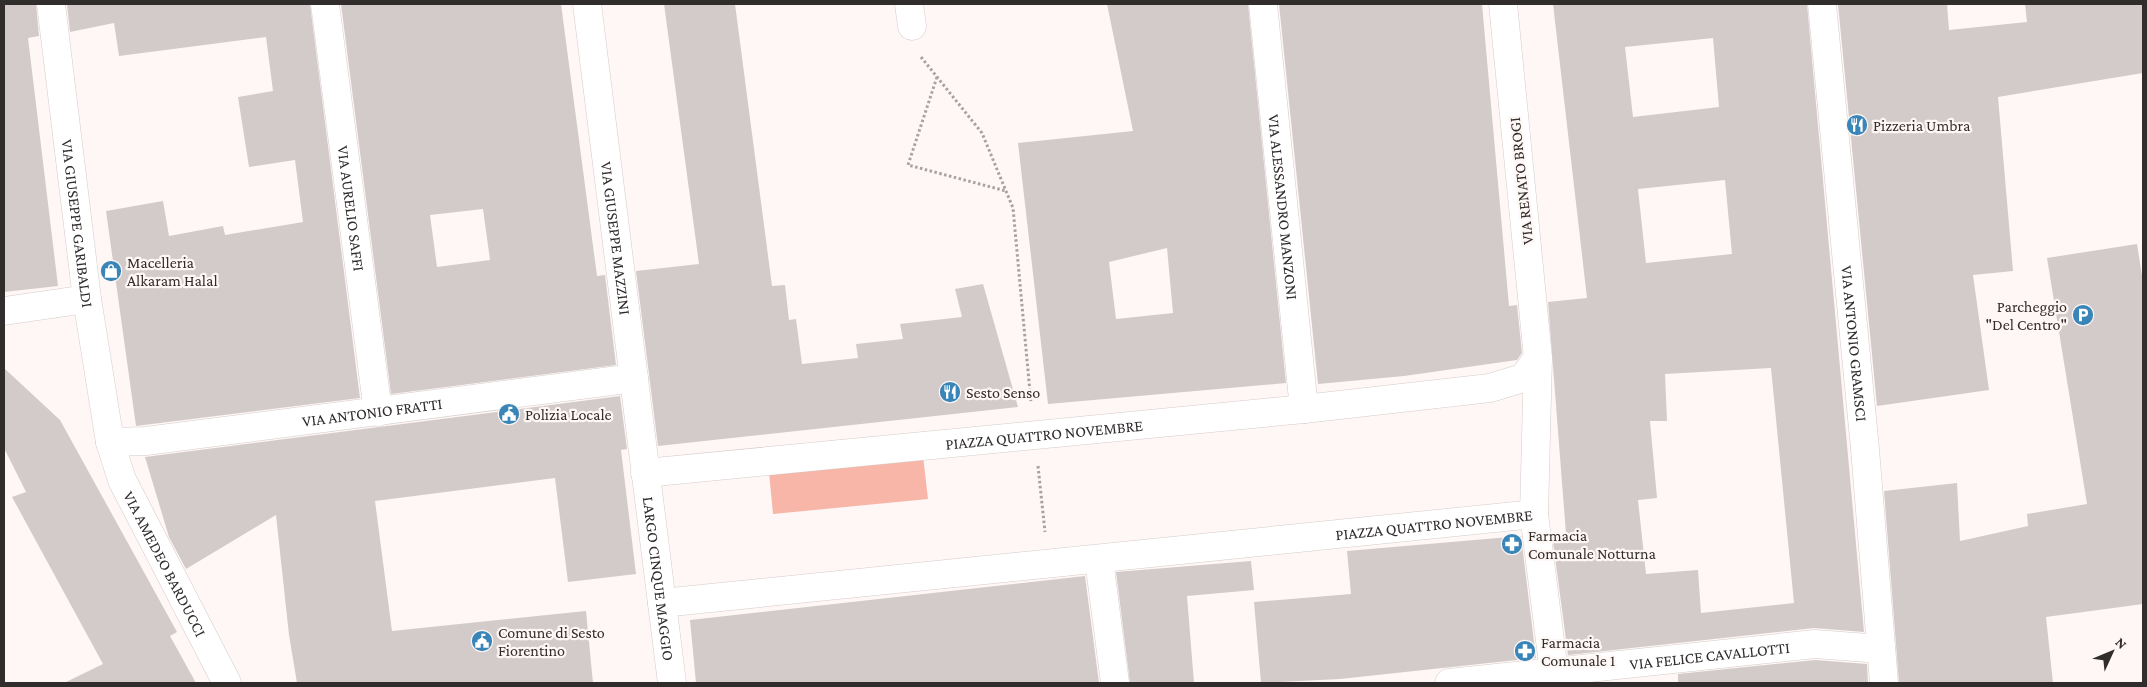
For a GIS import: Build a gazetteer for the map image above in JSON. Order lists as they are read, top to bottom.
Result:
{
  "streets": {
    "street": [
      "VIA RENATO BROGI",
      "VIA ALESSANDRO MANZONI",
      "VIA AURELIO SAFFI",
      "VIA GIUSEPPE GARIBALDI",
      "VIA GIUSEPPE MAZZINI",
      "VIA ANTONIO GRAMSCI",
      "VIA ANTONIO FRATTI",
      "PIAZZA QUATTRO NOVEMBRE",
      "VIA AMEDEO BARDUCCI",
      "LARGO CINQUE MAGGIO",
      "VIA FELICE CAVALLOTTI"
    ]
  },
  "crossings": [
    ["VIA RENATO BROGI", "PIAZZA QUATTRO NOVEMBRE"],
    ["VIA ALESSANDRO MANZONI", "PIAZZA QUATTRO NOVEMBRE"],
    ["VIA AURELIO SAFFI", "VIA ANTONIO FRATTI"],
    ["VIA GIUSEPPE GARIBALDI", "VIA ANTONIO FRATTI"],
    ["VIA GIUSEPPE GARIBALDI", "VIA AMEDEO BARDUCCI"],
    ["VIA GIUSEPPE MAZZINI", "VIA ANTONIO FRATTI"],
    ["VIA GIUSEPPE MAZZINI", "PIAZZA QUATTRO NOVEMBRE"],
    ["VIA GIUSEPPE MAZZINI", "LARGO CINQUE MAGGIO"],
    ["VIA ANTONIO GRAMSCI", "VIA FELICE CAVALLOTTI"],
    ["VIA ANTONIO FRATTI", "VIA AMEDEO BARDUCCI"],
    ["PIAZZA QUATTRO NOVEMBRE", "LARGO CINQUE MAGGIO"]
  ],
  "places": {
    "restaurant": ["Pizzeria Umbra", "Sesto Senso"],
    "shop": ["Macelleria Alkaram Halal"],
    "parking": ["Parcheggio \"Del Centro\""],
    "public building": ["Polizia Locale", "Comune di Sesto Fiorentino"],
    "pharmacy": ["Farmacia Comunale Notturna", "Farmacia Comunale 1"]
  },
  "north": "top right"
}
